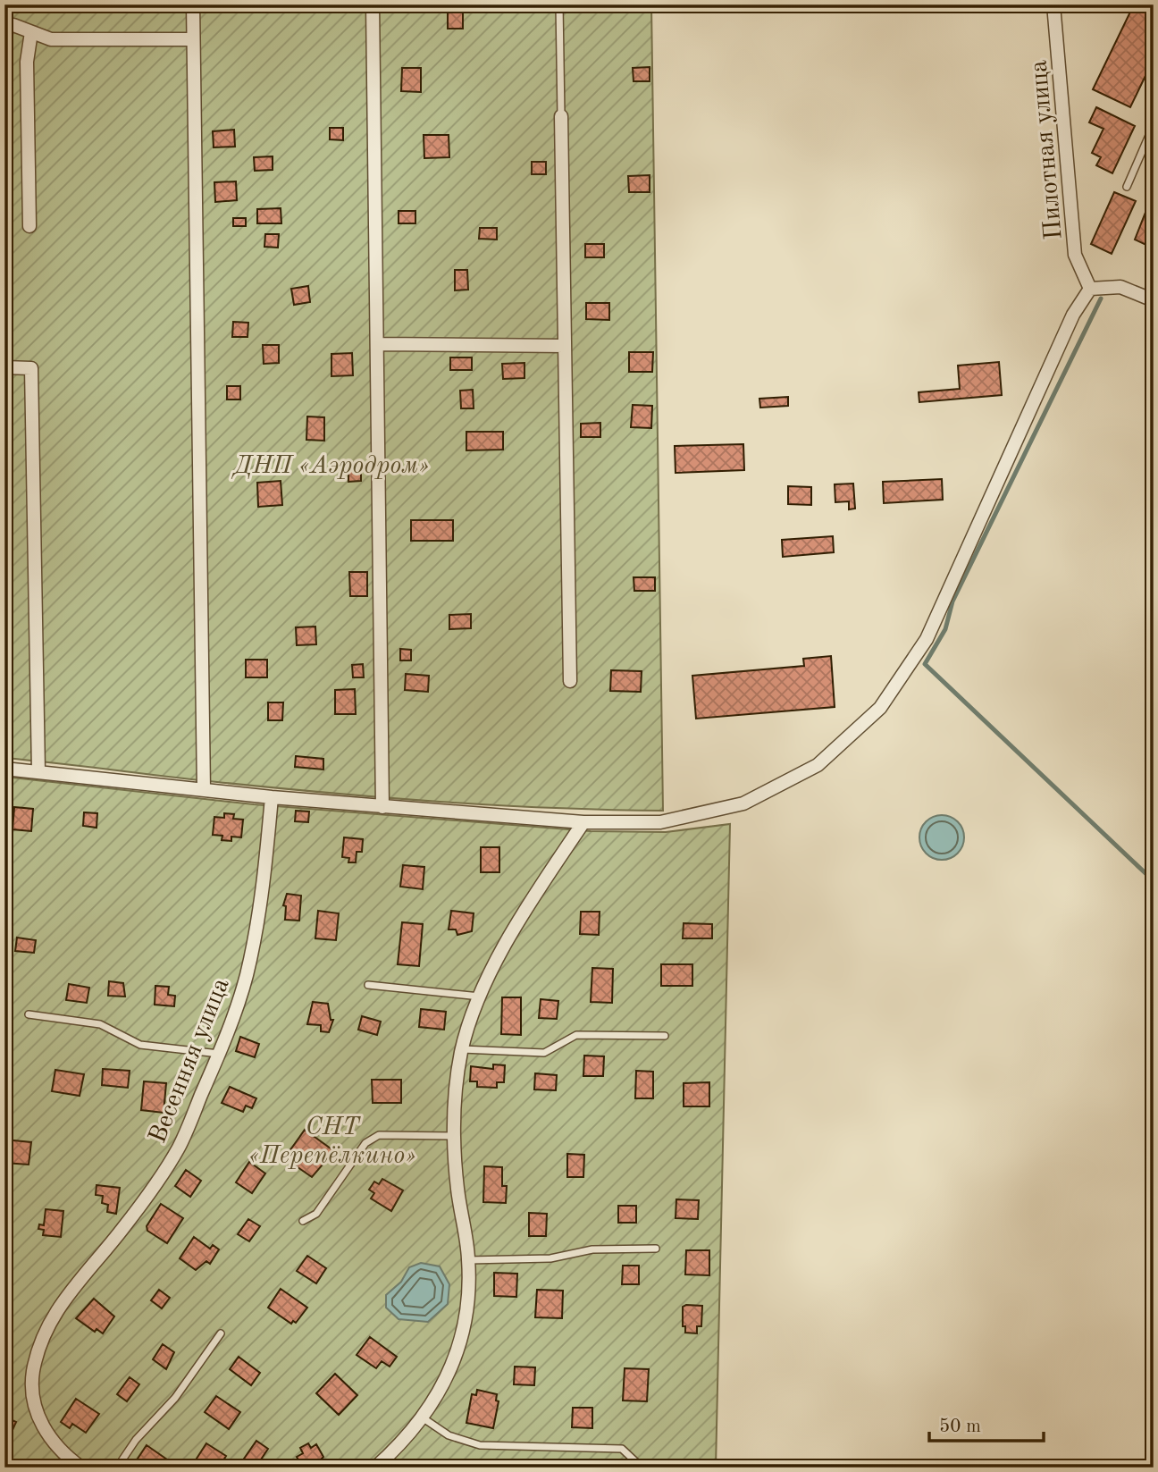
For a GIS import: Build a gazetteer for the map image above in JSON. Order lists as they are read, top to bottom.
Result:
{
  "streets": {
    "street": ["Пилотная улица", "Весенняя улица"]
  },
  "parks": ["ДНП «Аэродром»", "СНТ «Перепёлкино»"],
  "scale_bar": "50 m"
}
